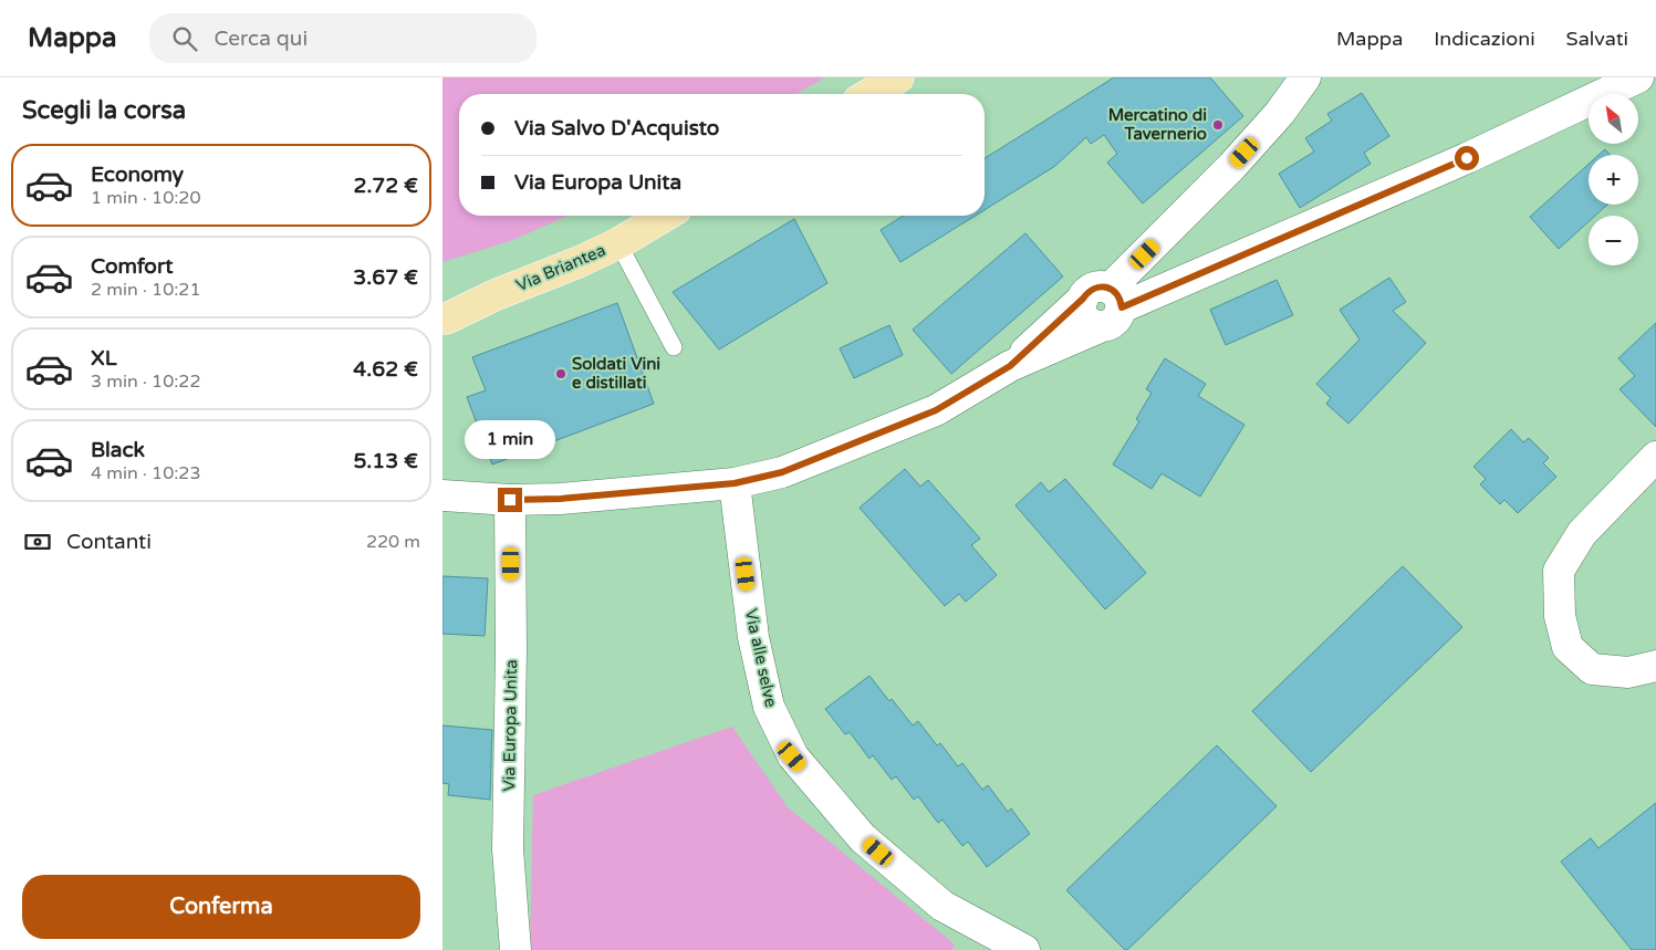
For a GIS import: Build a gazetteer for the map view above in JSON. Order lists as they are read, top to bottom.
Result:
{
  "streets": {
    "main road": ["Via Briantea"],
    "street": ["Via alle selve", "Via Europa Unita"]
  },
  "places": ["Mercatino di Tavernerio", "Soldati Vini e distillati"],
  "north": "top left",
  "page": {
    "header": "Mappa",
    "search": "Cerca qui",
    "nav": ["Mappa", "Indicazioni", "Salvati"],
    "heading": "Scegli la corsa",
    "map_buttons": ["+", "−"],
    "banner": ["Via Salvo D'Acquisto", "Via Europa Unita"],
    "list": [
      {
        "name": "Economy",
        "note": "1 min · 10:20",
        "value": "2.72 €"
      },
      {
        "name": "Comfort",
        "note": "2 min · 10:21",
        "value": "3.67 €"
      },
      {
        "name": "XL",
        "note": "3 min · 10:22",
        "value": "4.62 €"
      },
      {
        "name": "Black",
        "note": "4 min · 10:23",
        "value": "5.13 €"
      }
    ],
    "bubble": "1 min",
    "pay": ["Contanti", "220 m"],
    "buttons": "Conferma"
  }
}
